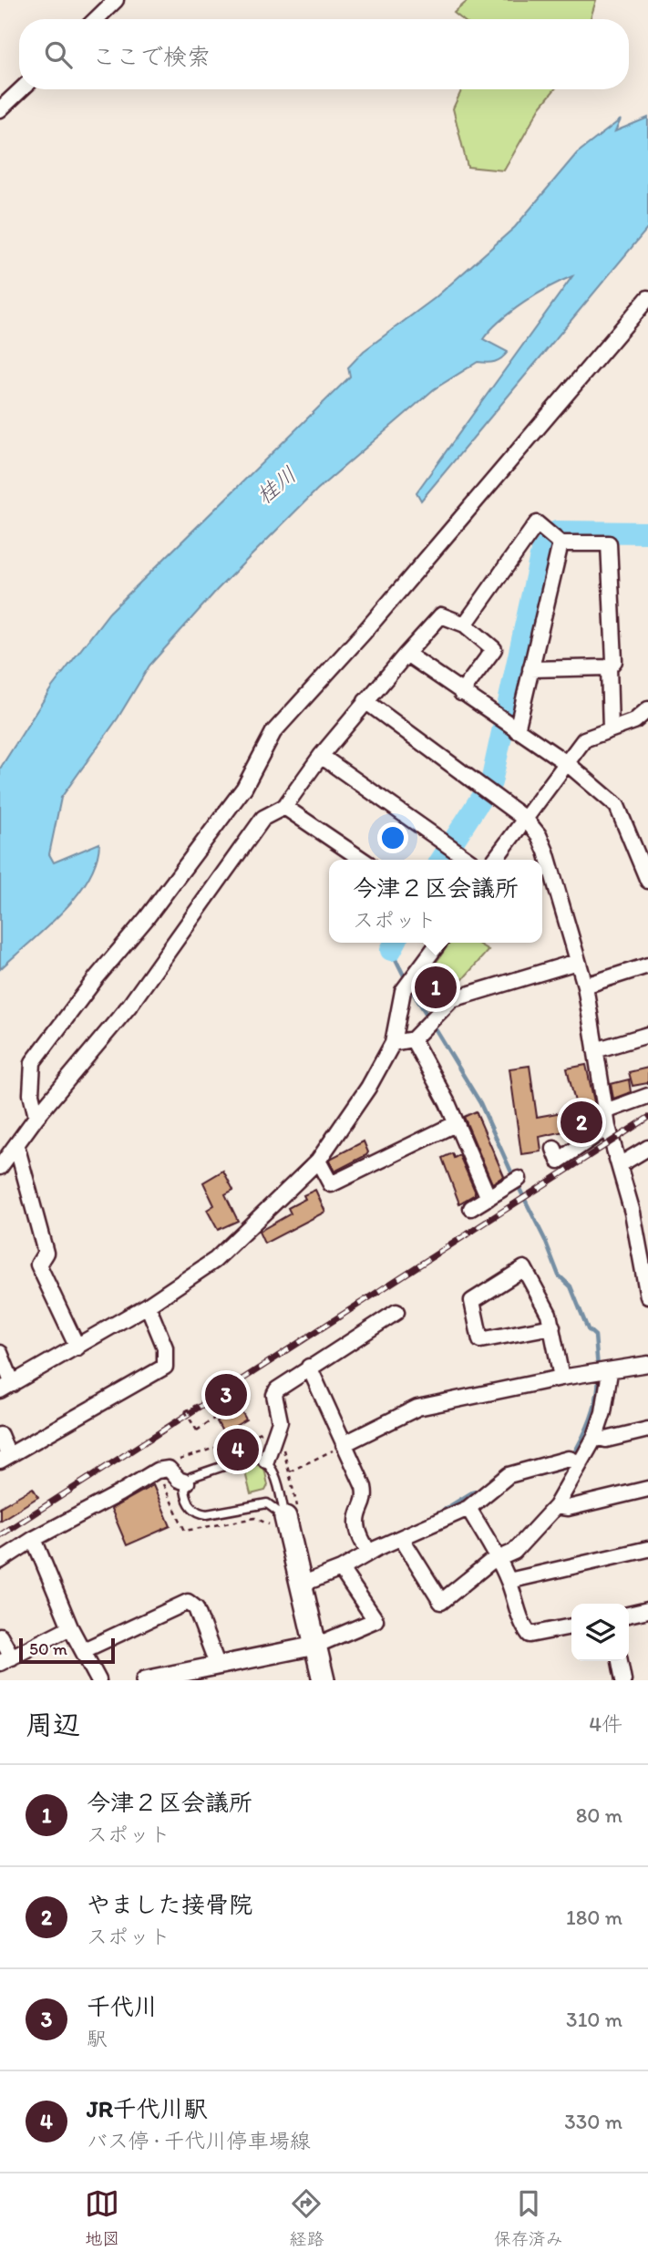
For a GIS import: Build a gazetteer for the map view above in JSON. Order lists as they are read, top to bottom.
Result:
{
  "water": ["桂川"],
  "scale_bar": "50 m",
  "page": {
    "search": "ここで検索",
    "popup": ["今津２区会議所", "スポット"],
    "pins": [
      "1",
      "2",
      "3",
      "4"
    ],
    "scale": "50 m",
    "heading": ["周辺", "4件"],
    "list": [
      {
        "mark": "1",
        "name": "今津２区会議所",
        "note": "スポット",
        "value": "80 m"
      },
      {
        "mark": "2",
        "name": "やました接骨院",
        "note": "スポット",
        "value": "180 m"
      },
      {
        "mark": "3",
        "name": "千代川",
        "note": "駅",
        "value": "310 m"
      },
      {
        "mark": "4",
        "name": "JR千代川駅",
        "note": "バス停 · 千代川停車場線",
        "value": "330 m"
      }
    ],
    "nav": ["地図", "経路", "保存済み"]
  }
}
